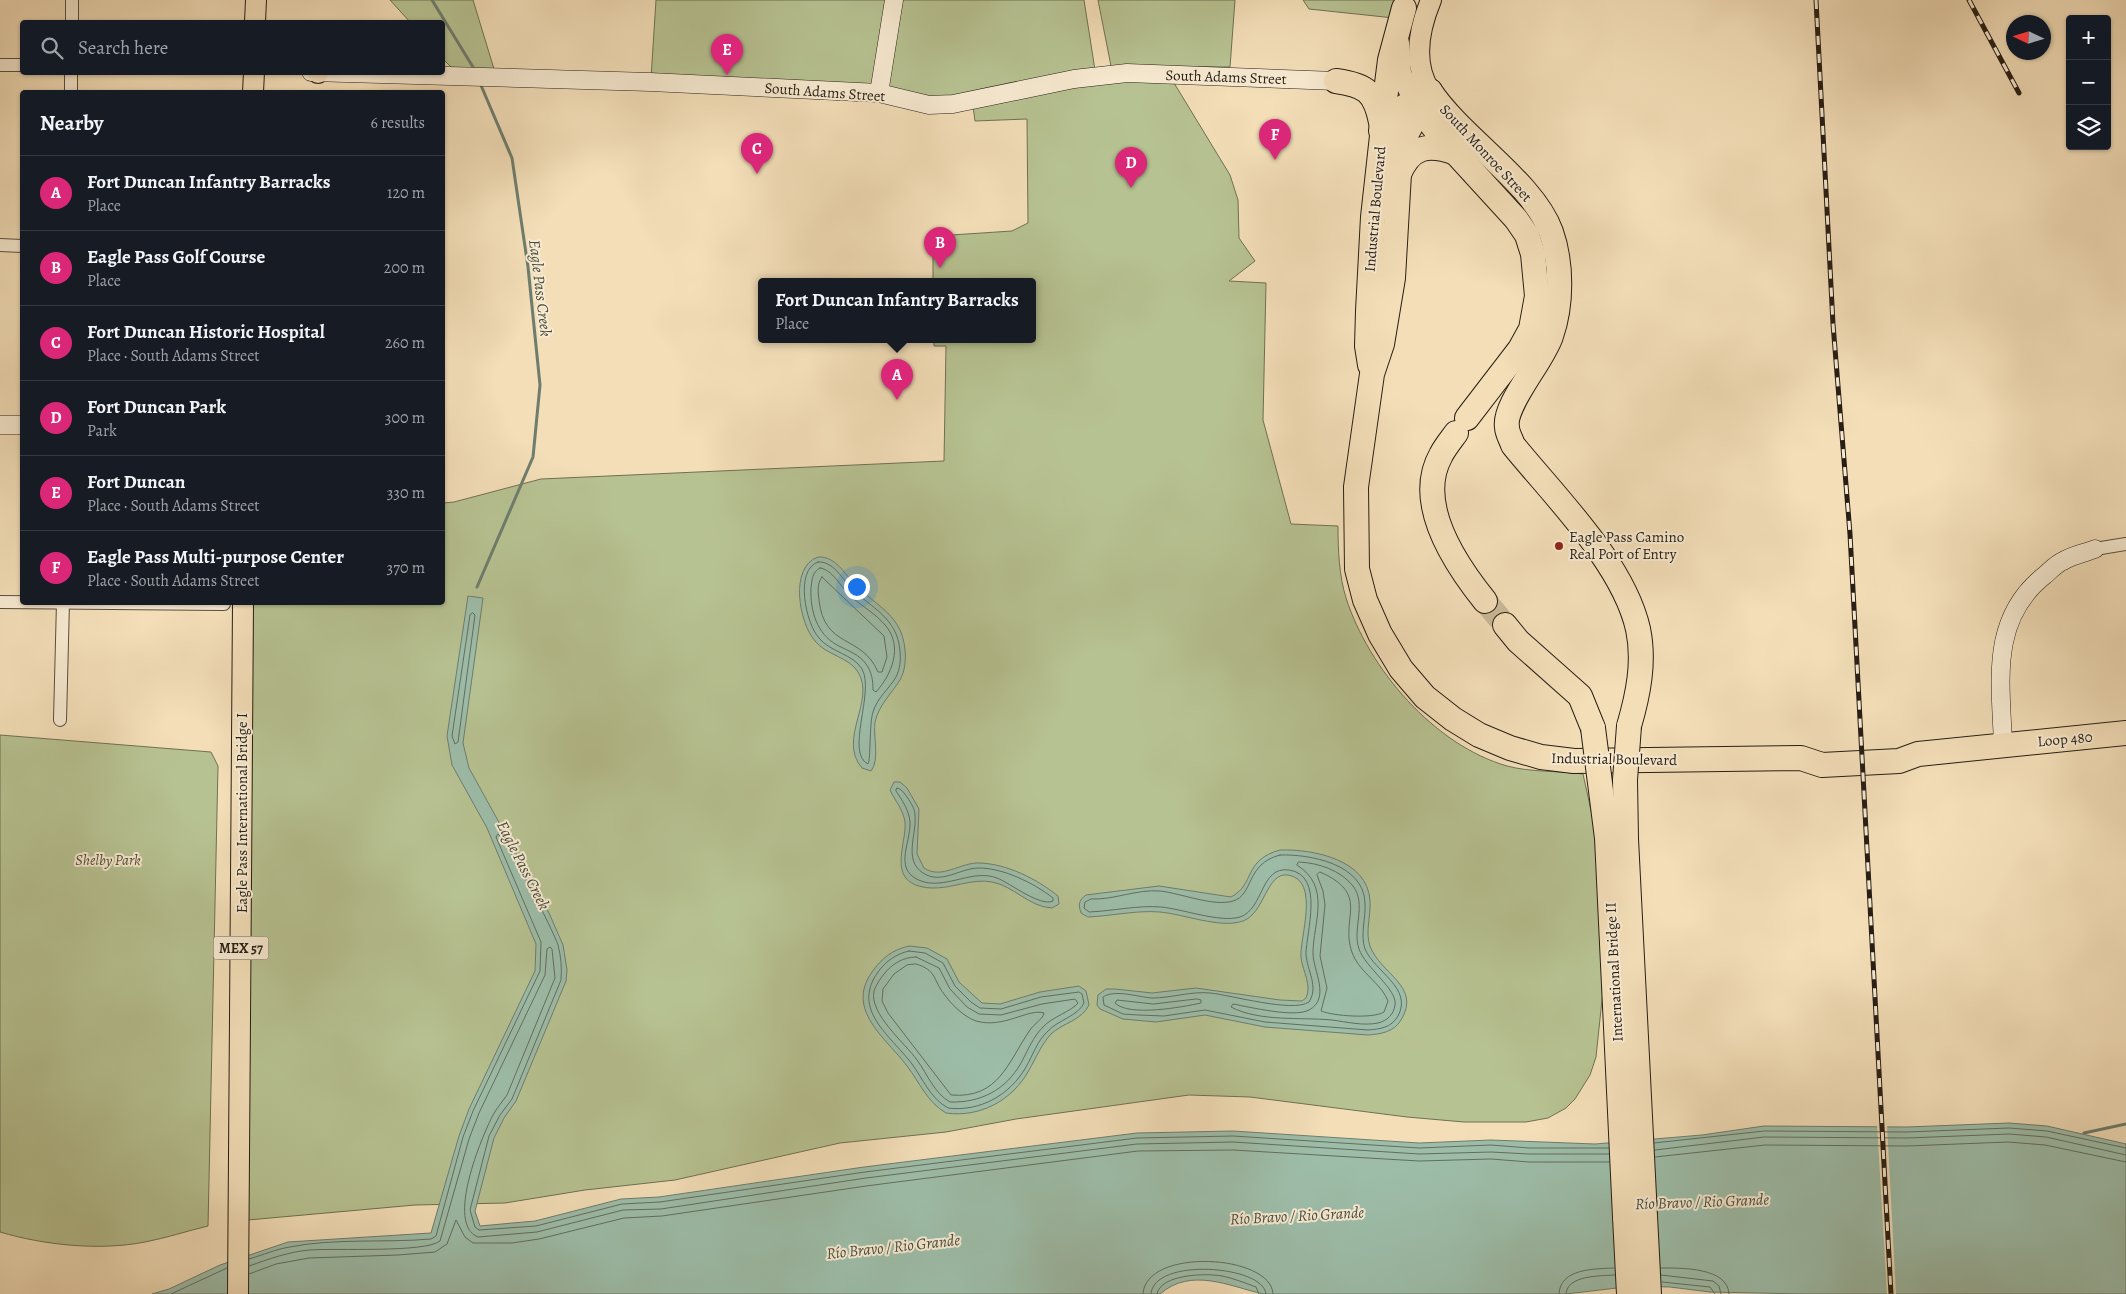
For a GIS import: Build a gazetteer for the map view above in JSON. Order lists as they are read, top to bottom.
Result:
{
  "streets": {
    "highway": [
      "South Monroe Street",
      "Industrial Boulevard",
      "Loop 480",
      "International Bridge II"
    ],
    "main road": ["Eagle Pass International Bridge I", "MEX 57"],
    "street": ["South Adams Street"]
  },
  "crossings": [
    ["South Monroe Street", "Industrial Boulevard"],
    ["South Monroe Street", "International Bridge II"],
    ["Industrial Boulevard", "Loop 480"]
  ],
  "water": ["Eagle Pass Creek", "Río Bravo / Rio Grande"],
  "parks": ["Shelby Park"],
  "places": ["Eagle Pass Camino Real Port of Entry"],
  "north": "left",
  "page": {
    "map_buttons": ["+", "−"],
    "search": "Search here",
    "pins": [
      "E",
      "F",
      "C",
      "D",
      "B",
      "A"
    ],
    "heading": ["Nearby", "6 results"],
    "list": [
      {
        "mark": "A",
        "name": "Fort Duncan Infantry Barracks",
        "note": "Place",
        "value": "120 m"
      },
      {
        "mark": "B",
        "name": "Eagle Pass Golf Course",
        "note": "Place",
        "value": "200 m"
      },
      {
        "mark": "C",
        "name": "Fort Duncan Historic Hospital",
        "note": "Place · South Adams Street",
        "value": "260 m"
      },
      {
        "mark": "D",
        "name": "Fort Duncan Park",
        "note": "Park",
        "value": "300 m"
      },
      {
        "mark": "E",
        "name": "Fort Duncan",
        "note": "Place · South Adams Street",
        "value": "330 m"
      },
      {
        "mark": "F",
        "name": "Eagle Pass Multi-purpose Center",
        "note": "Place · South Adams Street",
        "value": "370 m"
      }
    ],
    "popup": ["Fort Duncan Infantry Barracks", "Place"]
  }
}
